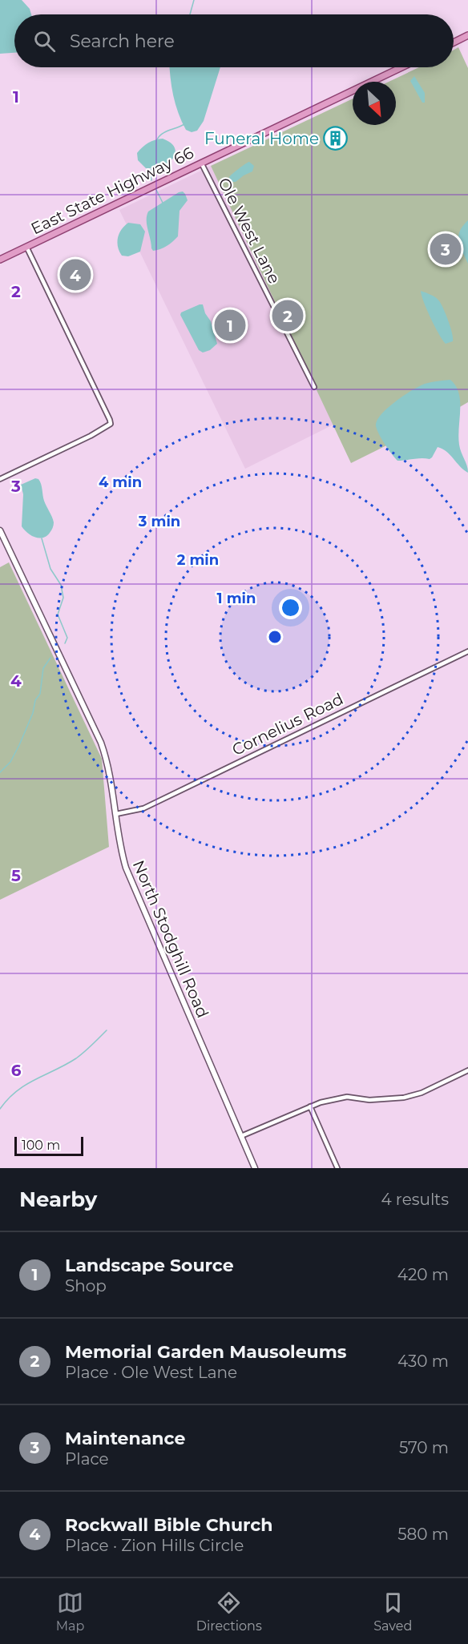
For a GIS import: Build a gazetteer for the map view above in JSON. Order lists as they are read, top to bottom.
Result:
{
  "streets": {
    "main road": ["East State Highway 66"],
    "street": ["Ole West Lane", "Cornelius Road", "North Stodghill Road"]
  },
  "crossings": [
    ["East State Highway 66", "Ole West Lane"],
    ["Cornelius Road", "North Stodghill Road"]
  ],
  "places": {
    "building": ["Funeral Home"]
  },
  "scale_bar": "100 m",
  "north": "bottom right",
  "page": {
    "search": "Search here",
    "pins": [
      "3",
      "4",
      "2",
      "1"
    ],
    "scale": "100 m",
    "heading": ["Nearby", "4 results"],
    "list": [
      {
        "mark": "1",
        "name": "Landscape Source",
        "note": "Shop",
        "value": "420 m"
      },
      {
        "mark": "2",
        "name": "Memorial Garden Mausoleums",
        "note": "Place · Ole West Lane",
        "value": "430 m"
      },
      {
        "mark": "3",
        "name": "Maintenance",
        "note": "Place",
        "value": "570 m"
      },
      {
        "mark": "4",
        "name": "Rockwall Bible Church",
        "note": "Place · Zion Hills Circle",
        "value": "580 m"
      }
    ],
    "nav": ["Map", "Directions", "Saved"]
  },
  "grid": {
    "rows": [
      "1",
      "2",
      "3",
      "4",
      "5",
      "6"
    ]
  },
  "rings": [
    "4 min",
    "3 min",
    "2 min",
    "1 min"
  ]
}
